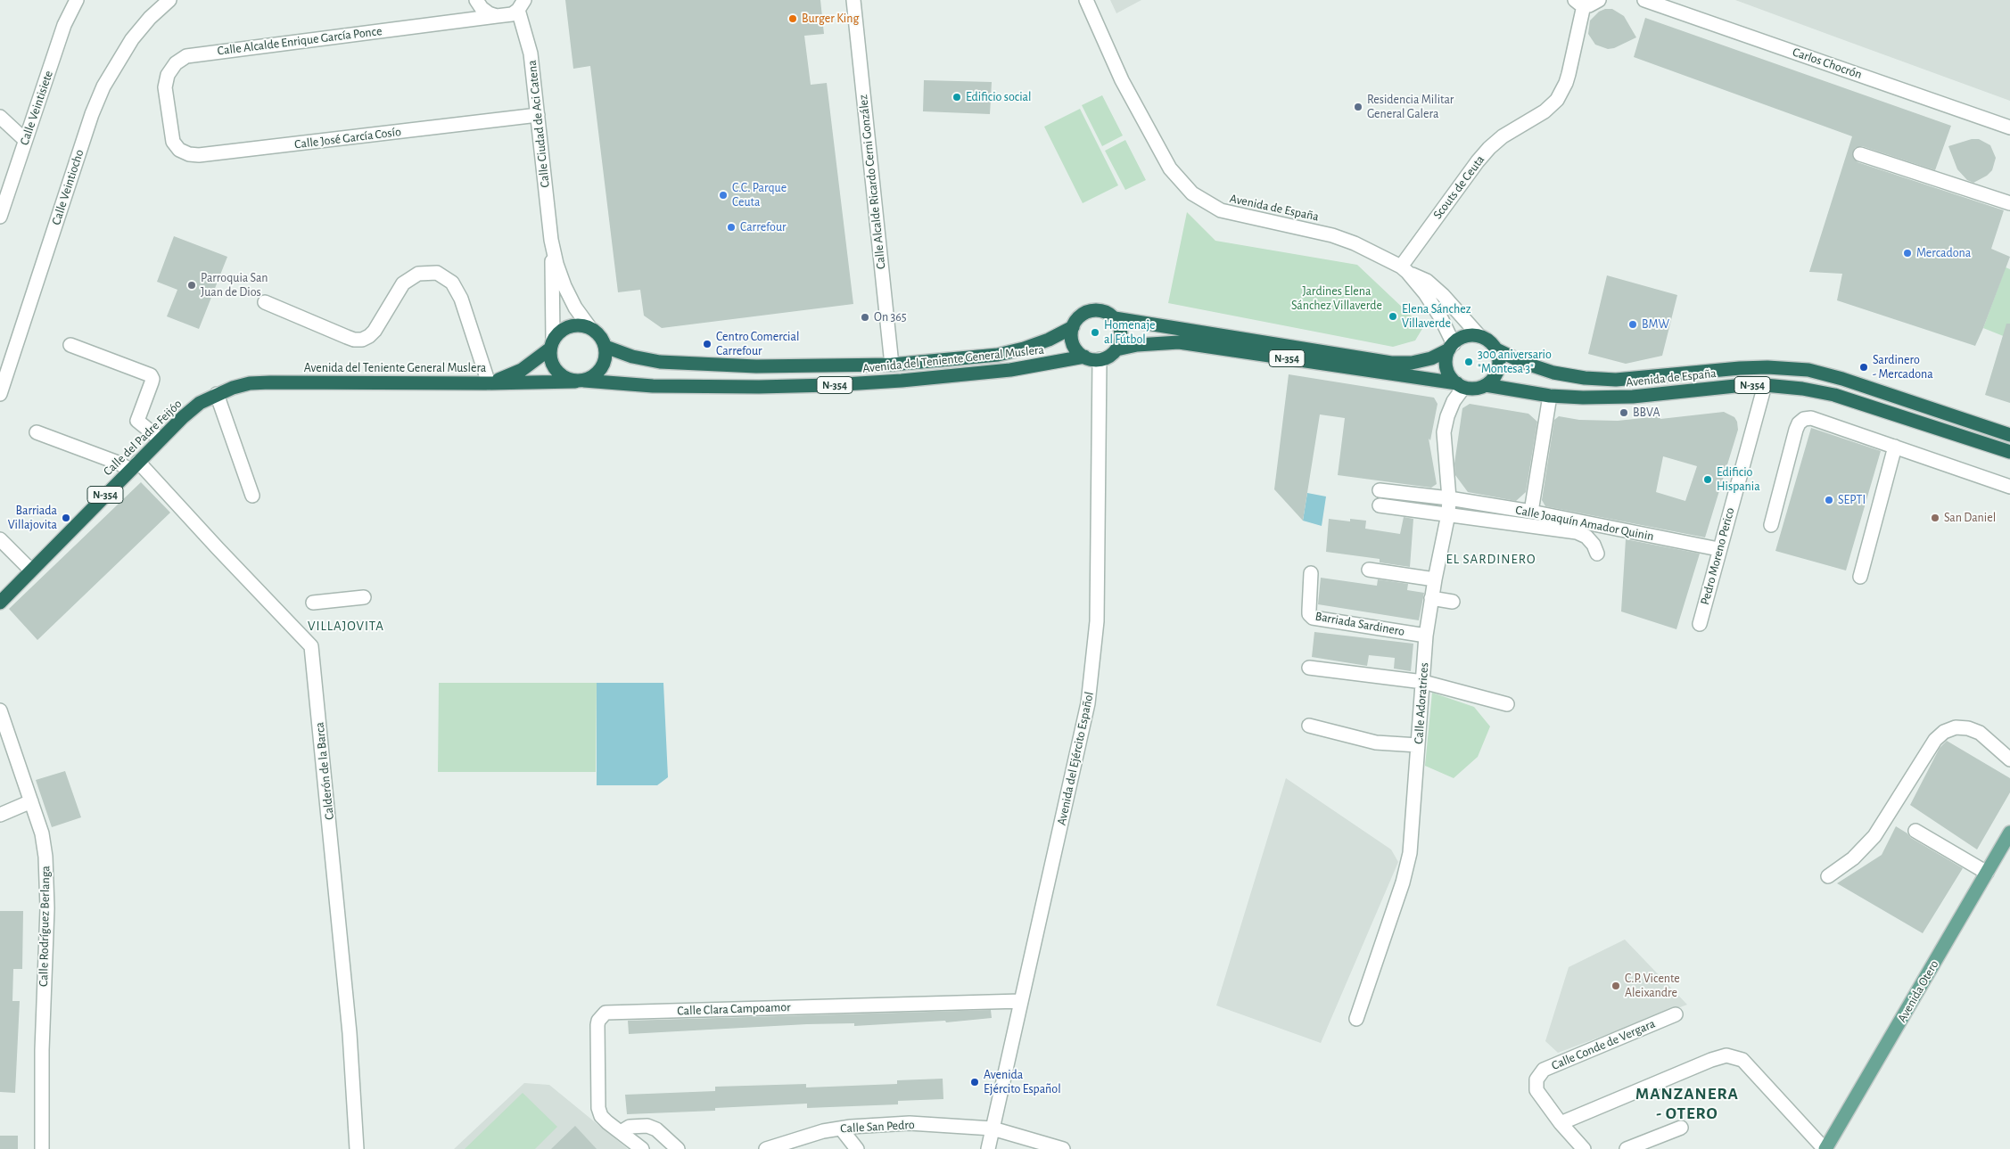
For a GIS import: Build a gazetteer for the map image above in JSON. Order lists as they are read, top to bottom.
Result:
{
  "streets": {
    "highway": [
      "Avenida de España",
      "N-354",
      "Avenida del Teniente General Muslera",
      "Calle del Padre Feijóo"
    ],
    "main road": ["Avenida Otero"],
    "street": [
      "Calle Alcalde Enrique García Ponce",
      "Carlos Chocrón",
      "Calle Veintisiete",
      "Calle Ciudad de Aci Catena",
      "Calle José García Cosío",
      "Calle Alcalde Ricardo Cerni González",
      "Calle Veintiocho",
      "Scouts de Ceuta",
      "Calle Joaquín Amador Quinin",
      "Pedro Moreno Perico",
      "Barriada Sardinero",
      "Calle Adoratrices",
      "Avenida del Ejército Español",
      "Calderón de la Barca",
      "Calle Rodríguez Berlanga",
      "Calle Clara Campoamor",
      "Calle Conde de Vergara",
      "Calle San Pedro"
    ]
  },
  "crossings": [
    ["Calle Alcalde Enrique García Ponce", "Calle Ciudad de Aci Catena"],
    ["Calle Alcalde Enrique García Ponce", "Calle José García Cosío"],
    ["Calle Ciudad de Aci Catena", "Calle José García Cosío"],
    ["Calle Ciudad de Aci Catena", "N-354"],
    ["Calle Ciudad de Aci Catena", "Avenida del Teniente General Muslera"],
    ["Calle Alcalde Ricardo Cerni González", "Avenida del Teniente General Muslera"],
    ["Scouts de Ceuta", "Avenida de España"],
    ["Avenida de España", "N-354"],
    ["Avenida de España", "Pedro Moreno Perico"],
    ["Avenida de España", "Calle Adoratrices"],
    ["N-354", "Avenida del Teniente General Muslera"],
    ["N-354", "Calle Adoratrices"],
    ["N-354", "Avenida del Ejército Español"],
    ["Avenida del Teniente General Muslera", "Calle del Padre Feijóo"],
    ["Avenida del Teniente General Muslera", "Avenida del Ejército Español"],
    ["Calle del Padre Feijóo", "Calderón de la Barca"],
    ["Calle Joaquín Amador Quinin", "Pedro Moreno Perico"],
    ["Calle Joaquín Amador Quinin", "Calle Adoratrices"],
    ["Barriada Sardinero", "Calle Adoratrices"],
    ["Avenida del Ejército Español", "Calle Clara Campoamor"],
    ["Avenida del Ejército Español", "Calle San Pedro"]
  ],
  "districts": ["EL SARDINERO", "VILLAJOVITA", "MANZANERA - OTERO"],
  "parks": ["Jardines Elena Sánchez Villaverde"],
  "places": [
    "Burger King",
    "Edificio social",
    "Residencia Militar General Galera",
    "C.C. Parque Ceuta",
    "Carrefour",
    "Mercadona",
    "Parroquia San Juan de Dios",
    "Elena Sánchez Villaverde",
    "On 365",
    "BMW",
    "Homenaje al Fútbol",
    "Centro Comercial Carrefour",
    "300 aniversario \"Montesa 3\"",
    "Sardinero - Mercadona",
    "BBVA",
    "Edificio Hispania",
    "SEPTI",
    "Barriada Villajovita",
    "San Daniel",
    "C.P. Vicente Aleixandre",
    "Avenida Ejército Español"
  ]
}
